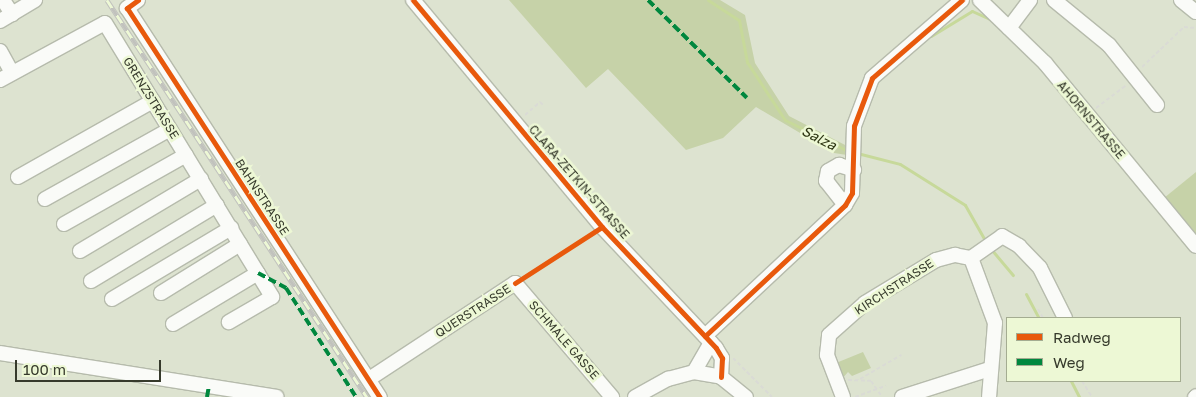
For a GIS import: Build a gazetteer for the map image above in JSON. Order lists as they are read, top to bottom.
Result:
{
  "streets": {
    "street": [
      "GRENZSTRASSE",
      "AHORNSTRASSE",
      "CLARA-ZETKIN-STRASSE",
      "BAHNSTRASSE",
      "KIRCHSTRASSE",
      "QUERSTRASSE",
      "SCHMALE GASSE"
    ]
  },
  "crossings": [
    ["BAHNSTRASSE", "QUERSTRASSE"],
    ["QUERSTRASSE", "SCHMALE GASSE"]
  ],
  "water": ["Salza"],
  "legend": ["Radweg", "Weg"],
  "scale_bar": "100 m"
}
